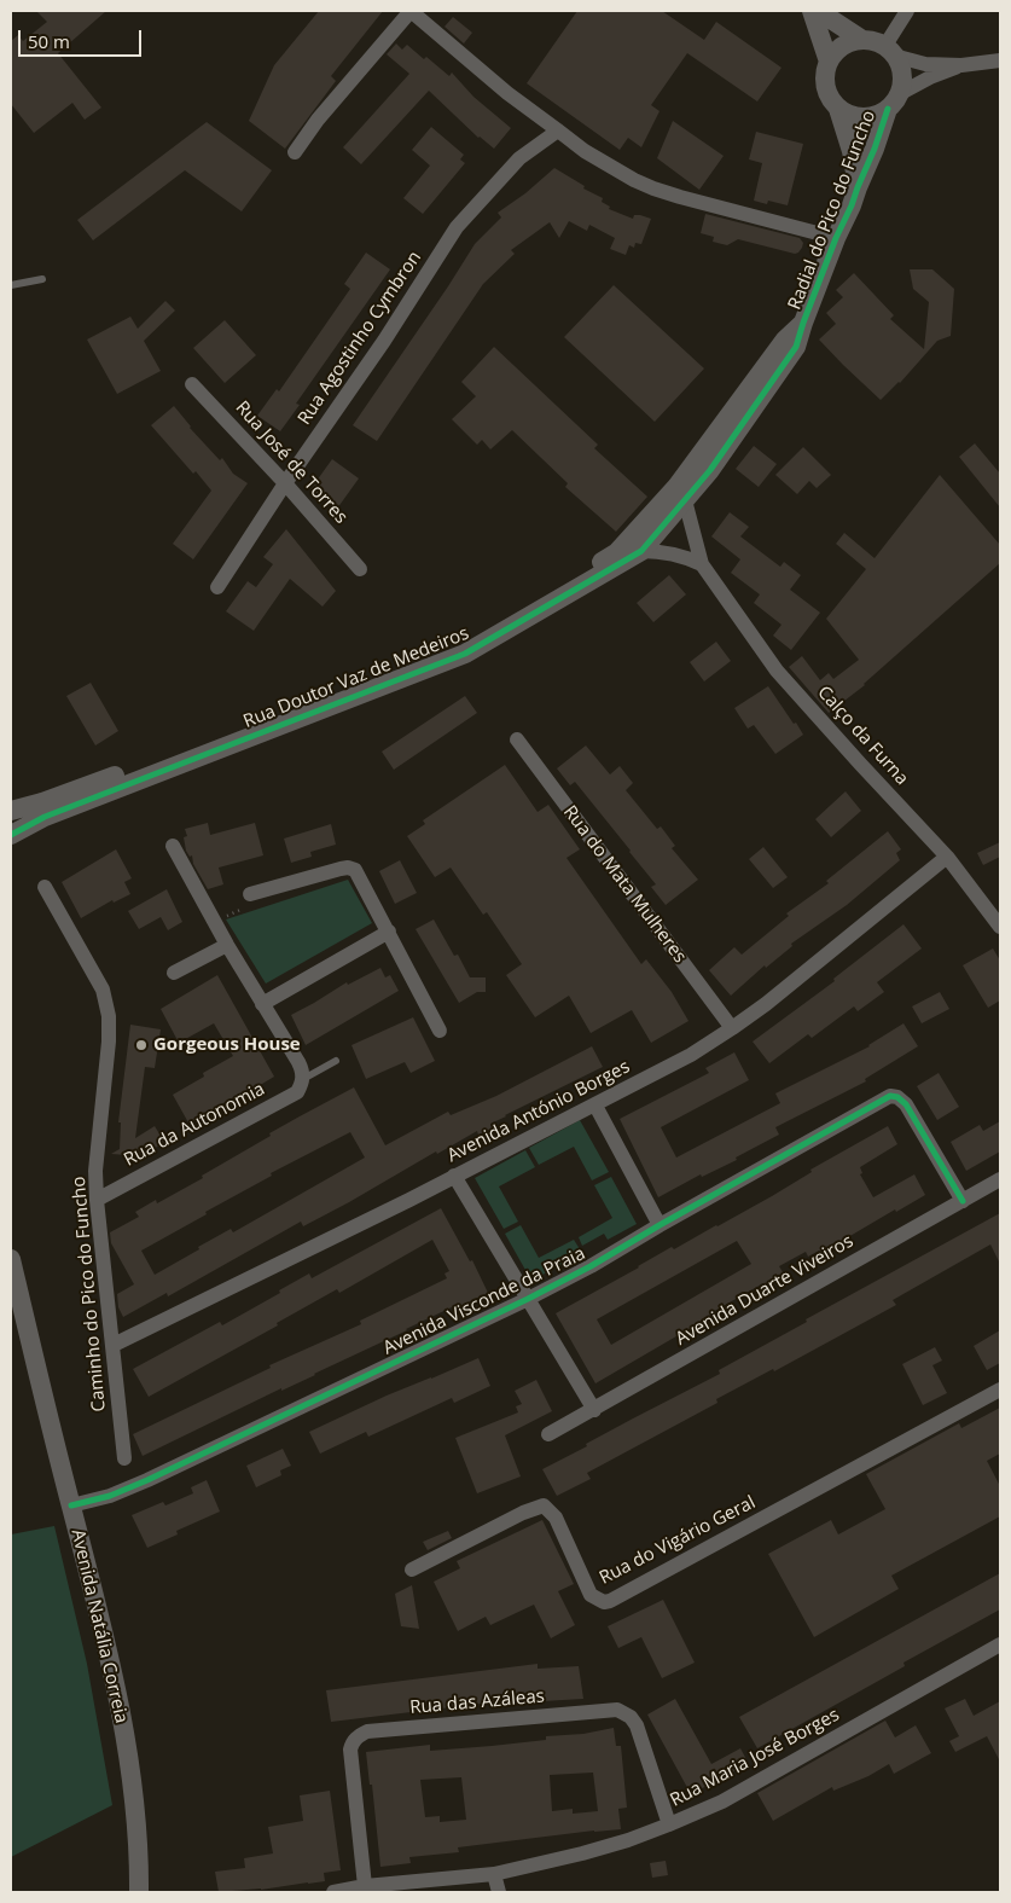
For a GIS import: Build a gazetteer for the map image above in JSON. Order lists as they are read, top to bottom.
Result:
{
  "streets": {
    "street": [
      "Radial do Pico do Funcho",
      "Rua Agostinho Cymbron",
      "Rua José de Torres",
      "Rua Doutor Vaz de Medeiros",
      "Calço da Furna",
      "Rua do Mata Mulheres",
      "Avenida António Borges",
      "Rua da Autonomia",
      "Avenida Duarte Viveiros",
      "Caminho do Pico do Funcho",
      "Avenida Visconde da Praia",
      "Rua do Vigário Geral",
      "Avenida Natália Correia",
      "Rua das Azáleas",
      "Rua Maria José Borges"
    ]
  },
  "crossings": [
    ["Radial do Pico do Funcho", "Rua Doutor Vaz de Medeiros"],
    ["Radial do Pico do Funcho", "Calço da Furna"],
    ["Rua Agostinho Cymbron", "Rua José de Torres"],
    ["Rua Doutor Vaz de Medeiros", "Calço da Furna"],
    ["Calço da Furna", "Avenida António Borges"],
    ["Rua do Mata Mulheres", "Avenida António Borges"],
    ["Avenida António Borges", "Caminho do Pico do Funcho"],
    ["Rua da Autonomia", "Caminho do Pico do Funcho"],
    ["Avenida Duarte Viveiros", "Avenida Visconde da Praia"],
    ["Avenida Visconde da Praia", "Avenida Natália Correia"],
    ["Rua das Azáleas", "Rua Maria José Borges"]
  ],
  "places": ["Gorgeous House"],
  "scale_bar": "50 m"
}
